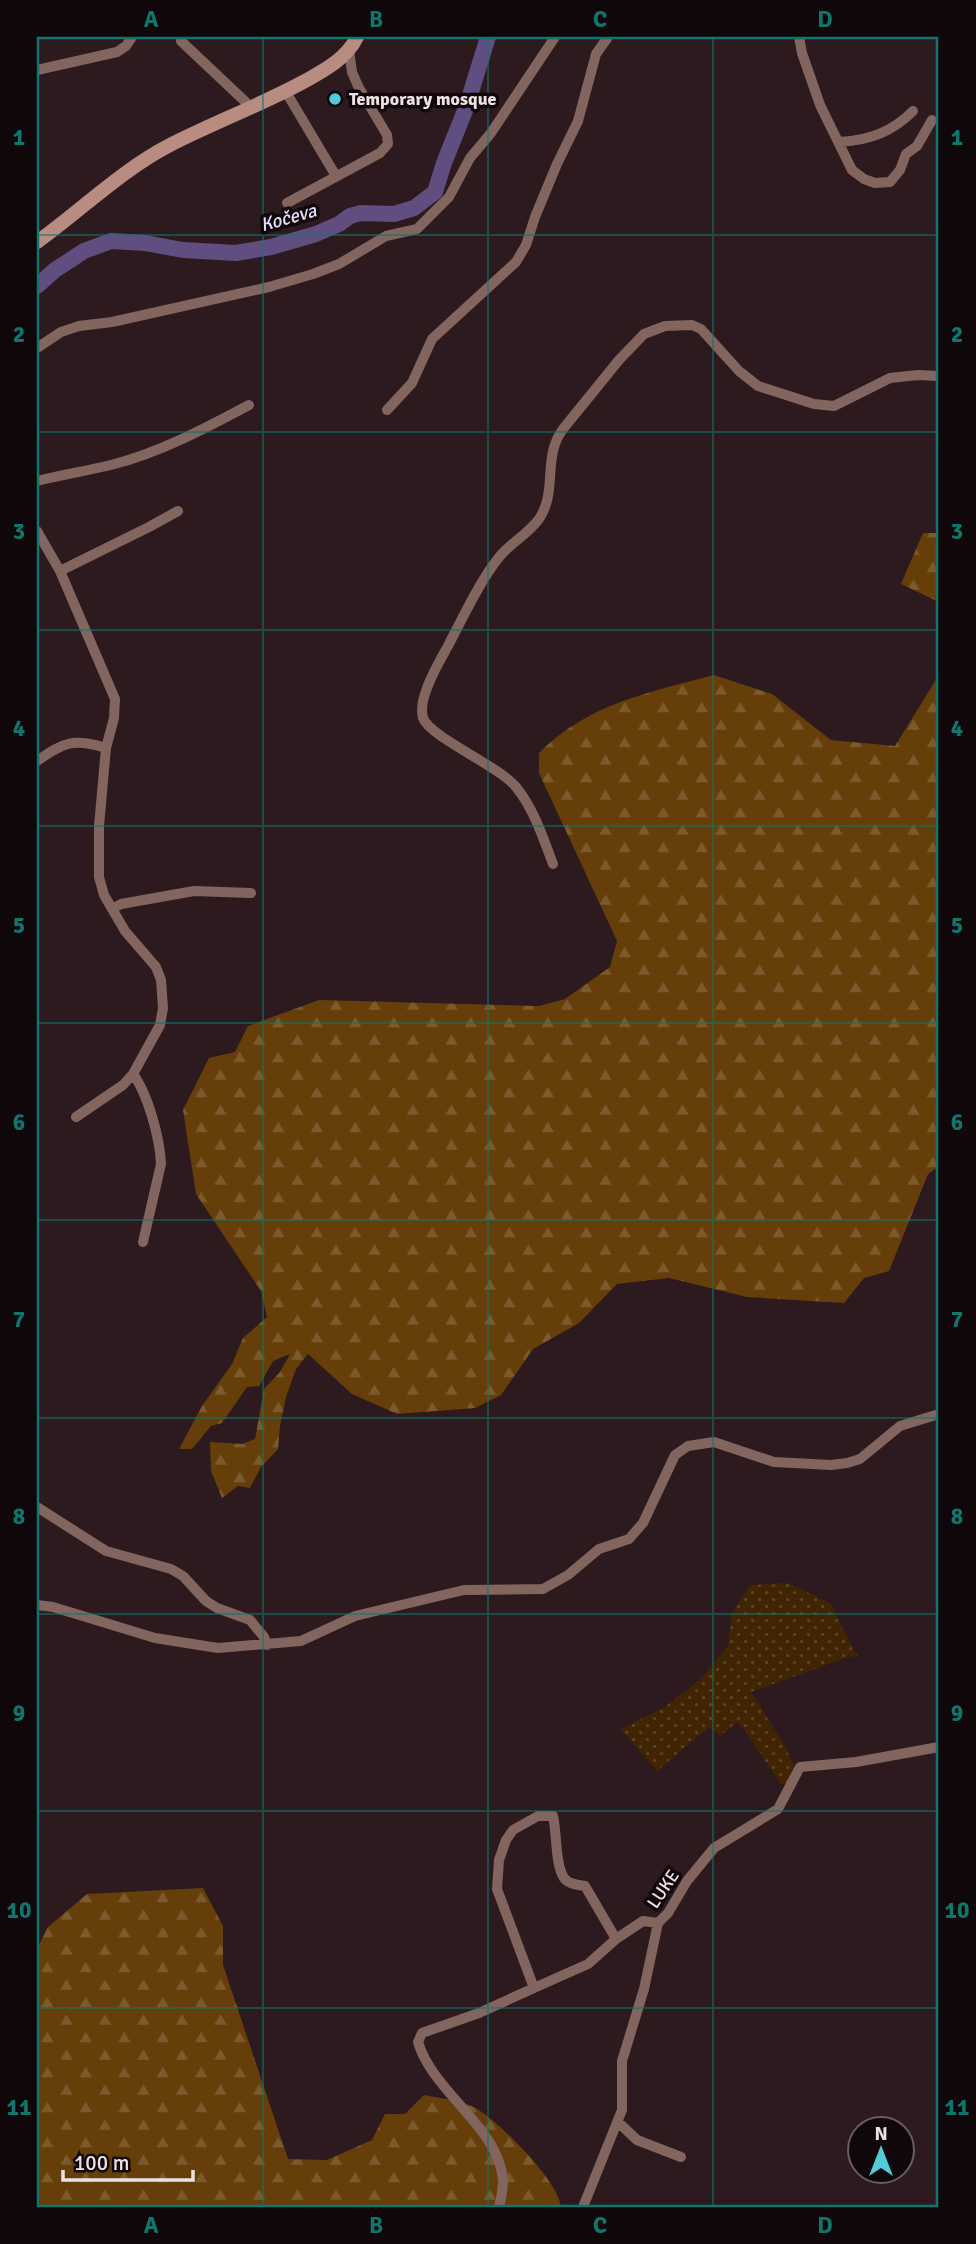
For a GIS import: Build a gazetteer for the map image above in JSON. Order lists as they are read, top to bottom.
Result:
{
  "streets": {
    "street": ["LUKE"]
  },
  "water": ["Kočeva"],
  "places": ["Temporary mosque"],
  "scale_bar": "100 m",
  "north": "top",
  "grid": {
    "columns": [
      "A",
      "B",
      "C",
      "D"
    ],
    "rows": [
      "1",
      "2",
      "3",
      "4",
      "5",
      "6",
      "7",
      "8",
      "9",
      "10",
      "11"
    ]
  }
}
